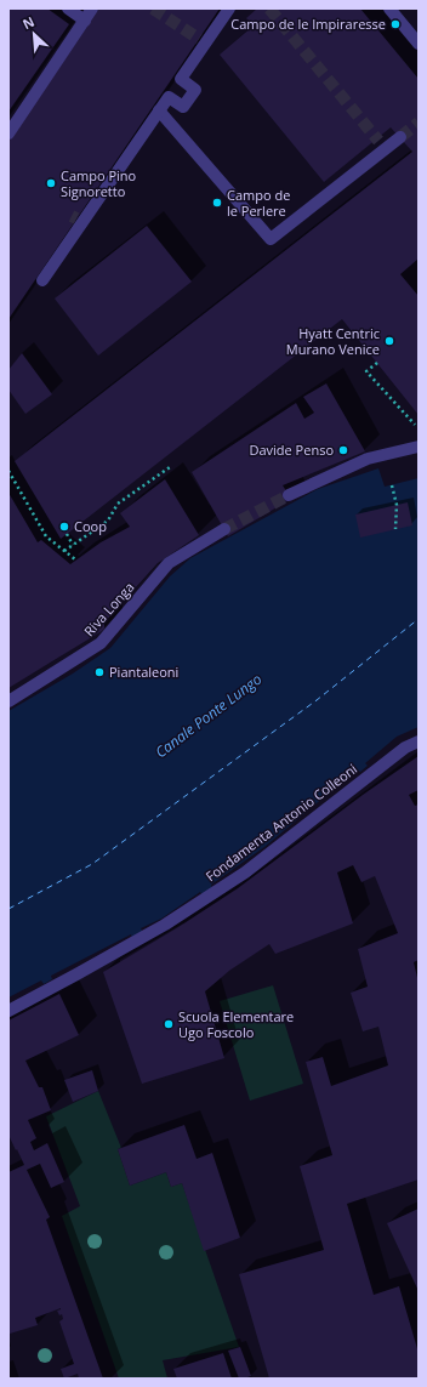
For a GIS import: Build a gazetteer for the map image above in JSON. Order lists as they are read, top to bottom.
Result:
{
  "streets": {
    "street": ["Riva Longa", "Fondamenta Antonio Colleoni"]
  },
  "water": ["Canale Ponte Lungo"],
  "places": [
    "Campo de le Impiraresse",
    "Campo Pino Signoretto",
    "Campo de le Perlere",
    "Hyatt Centric Murano Venice",
    "Davide Penso",
    "Coop",
    "Piantaleoni",
    "Scuola Elementare Ugo Foscolo"
  ],
  "north": "top left"
}
